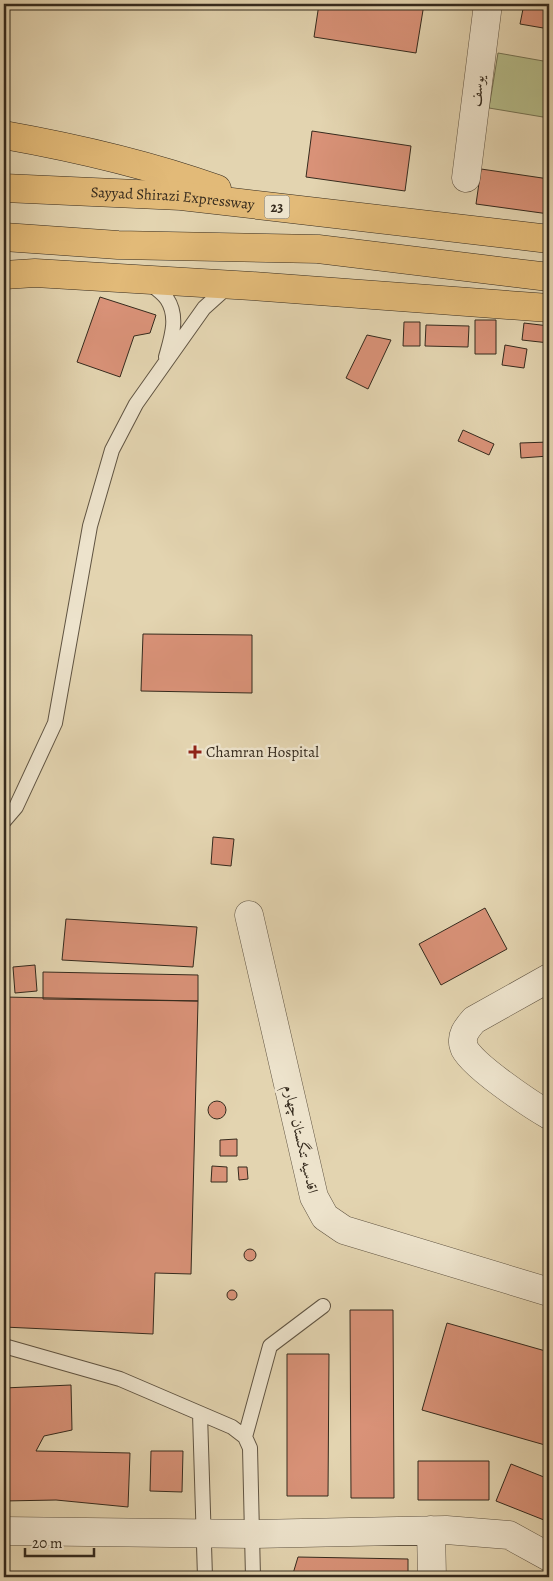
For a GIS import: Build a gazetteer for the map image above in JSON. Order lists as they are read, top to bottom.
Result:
{
  "streets": {
    "highway": ["Sayyad Shirazi Expressway", "23"],
    "street": ["یوسف", "اقدسیه تنگستان چهارم"]
  },
  "places": {
    "health": ["Chamran Hospital"]
  },
  "scale_bar": "20 m"
}
